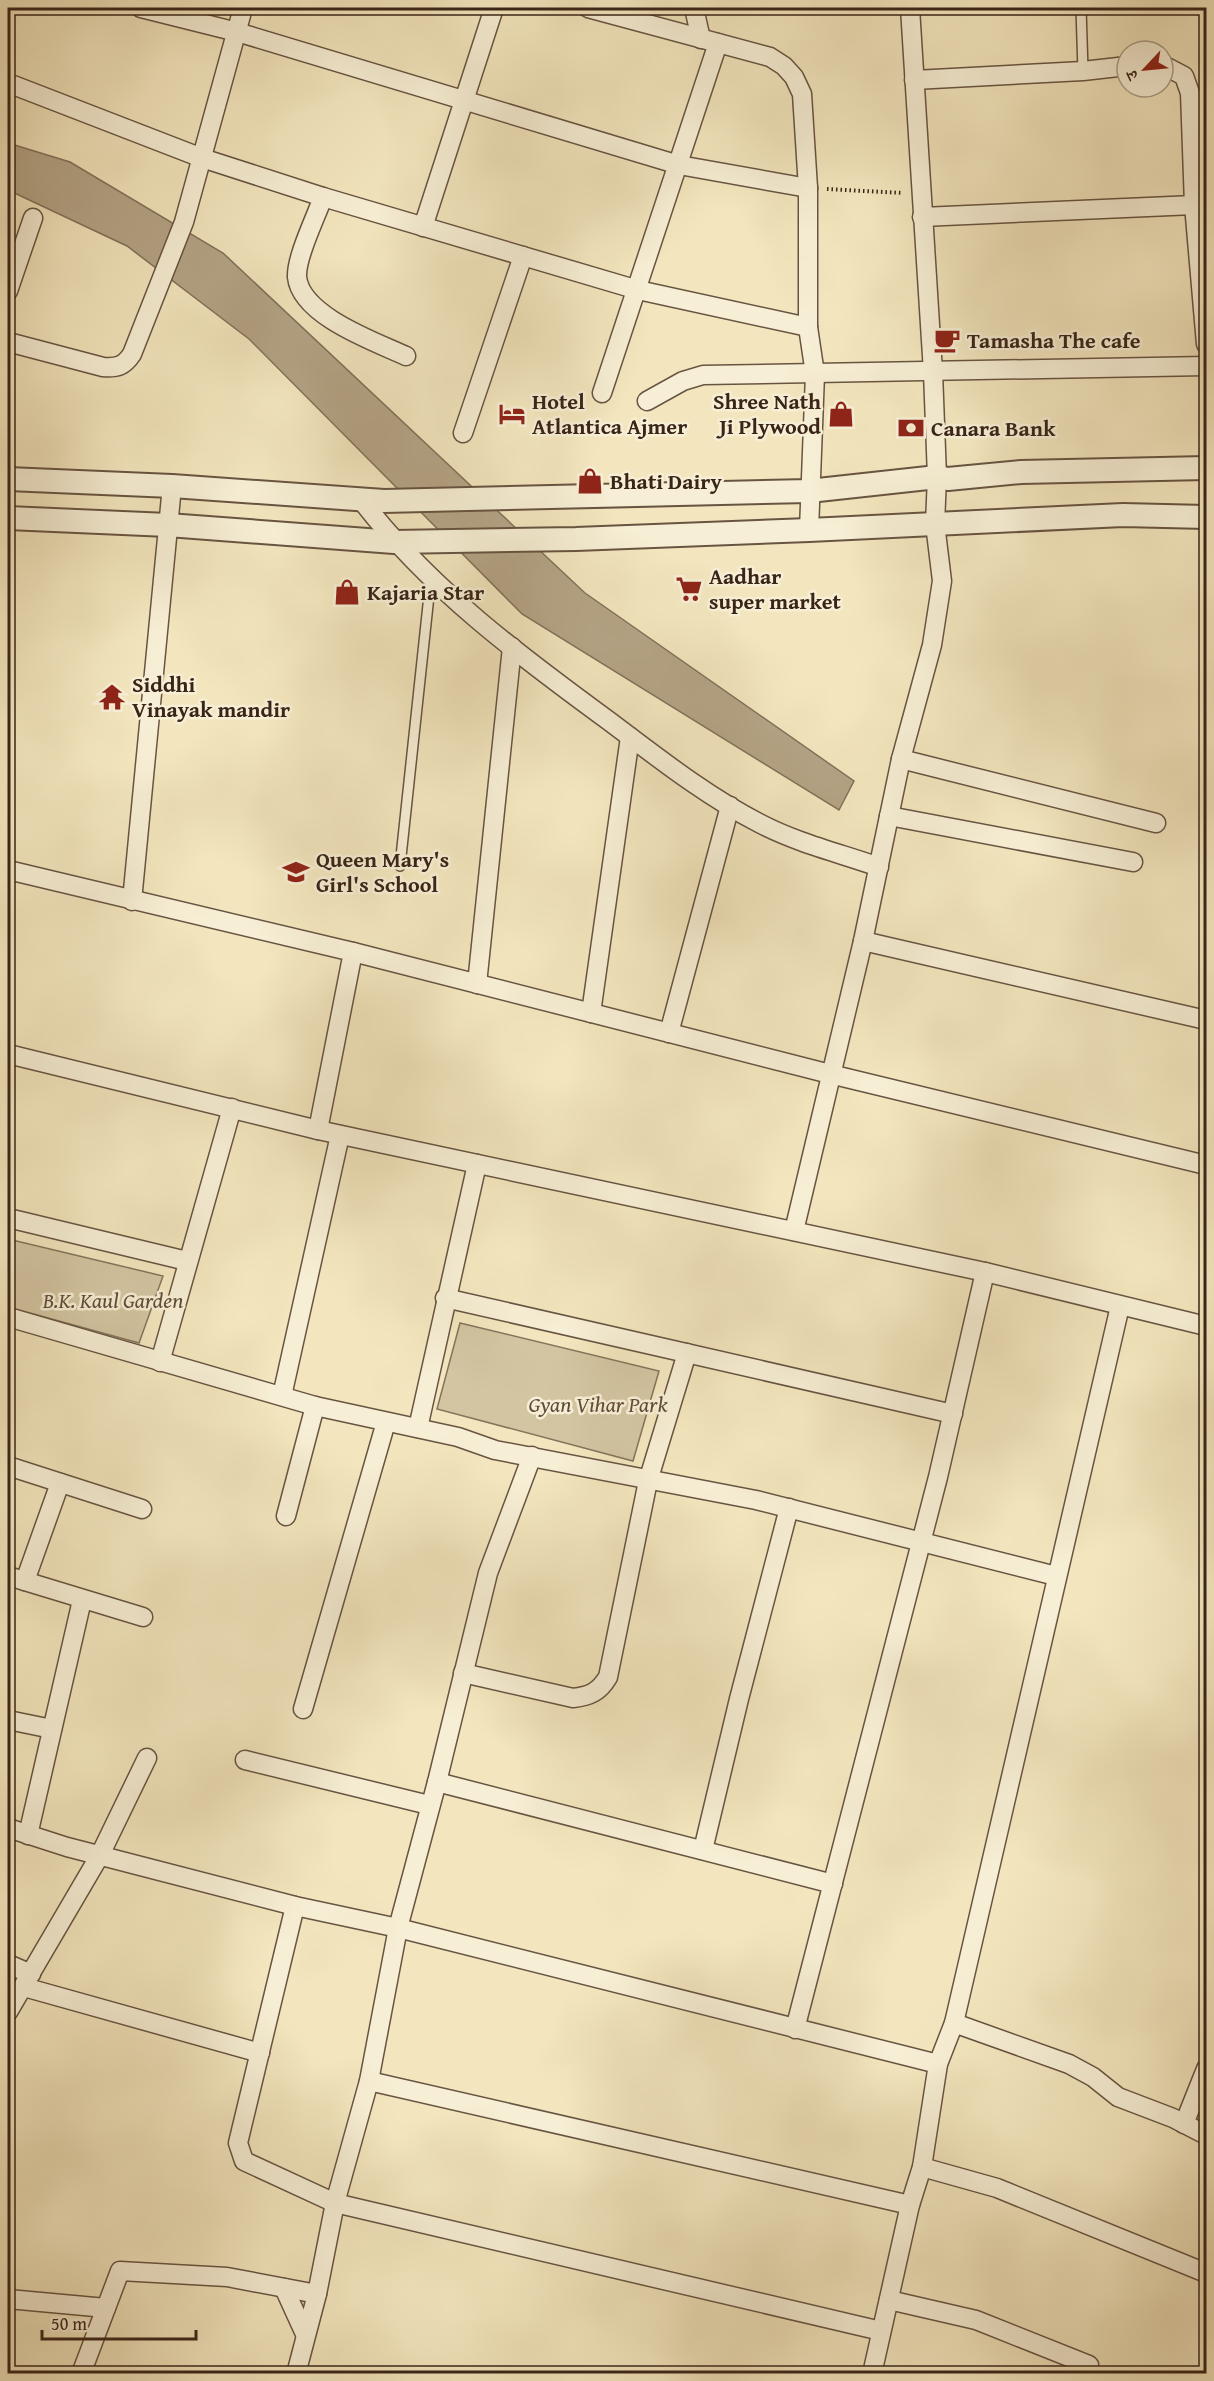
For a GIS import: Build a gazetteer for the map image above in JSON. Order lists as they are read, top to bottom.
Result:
{
  "parks": ["B.K. Kaul Garden", "Gyan Vihar Park"],
  "places": {
    "cafe": ["Tamasha The cafe"],
    "hotel": ["Hotel Atlantica Ajmer"],
    "shop": ["Shree Nath Ji Plywood", "Bhati Dairy", "Kajaria Star"],
    "bank": ["Canara Bank"],
    "supermarket": ["Aadhar super market"],
    "temple": ["Siddhi Vinayak mandir"],
    "school or university": ["Queen Mary's Girl's School"]
  },
  "scale_bar": "50 m",
  "north": "bottom left"
}
